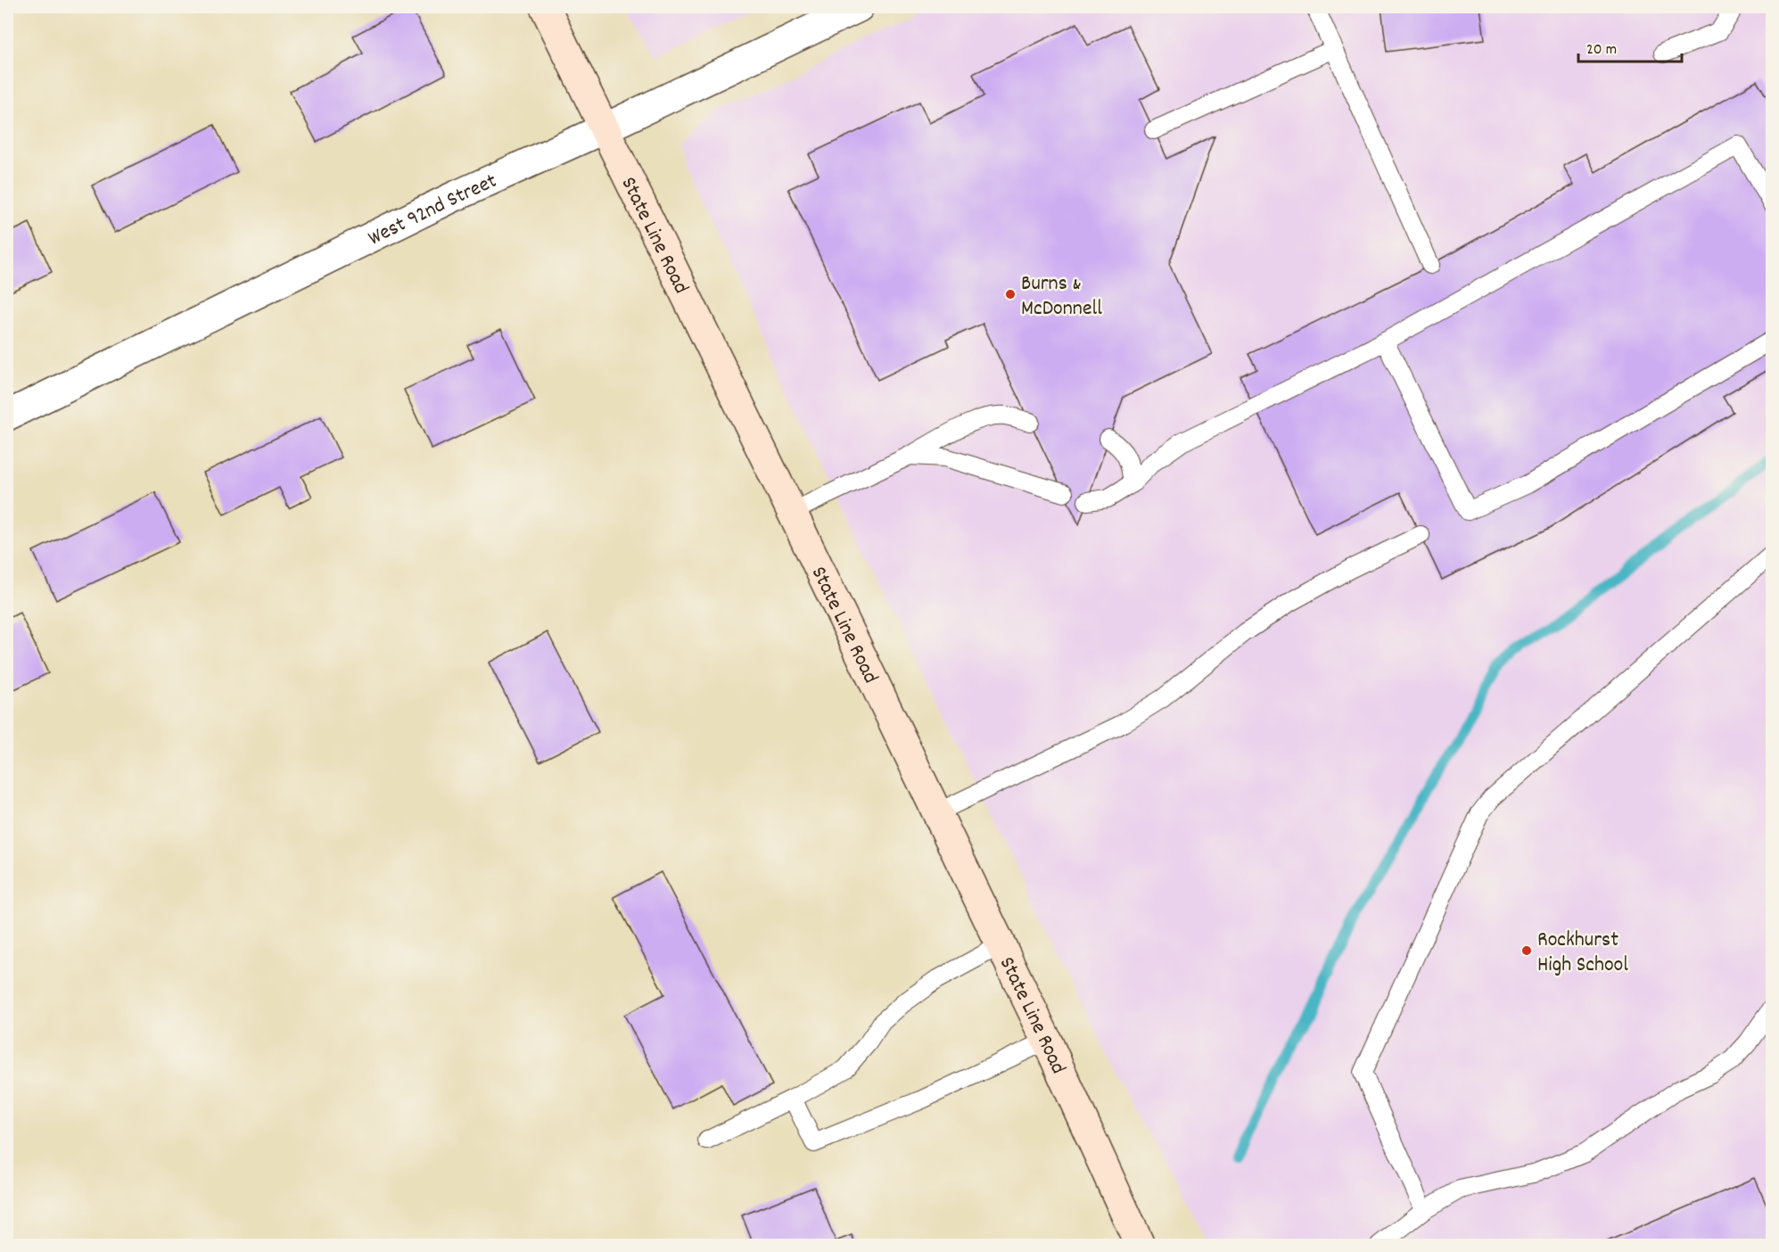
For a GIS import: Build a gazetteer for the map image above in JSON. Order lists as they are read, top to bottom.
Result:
{
  "streets": {
    "main road": ["State Line Road"],
    "street": ["West 92nd Street"]
  },
  "crossings": [
    ["West 92nd Street", "State Line Road"]
  ],
  "places": ["Burns & McDonnell", "Rockhurst High School"],
  "scale_bar": "20 m"
}
